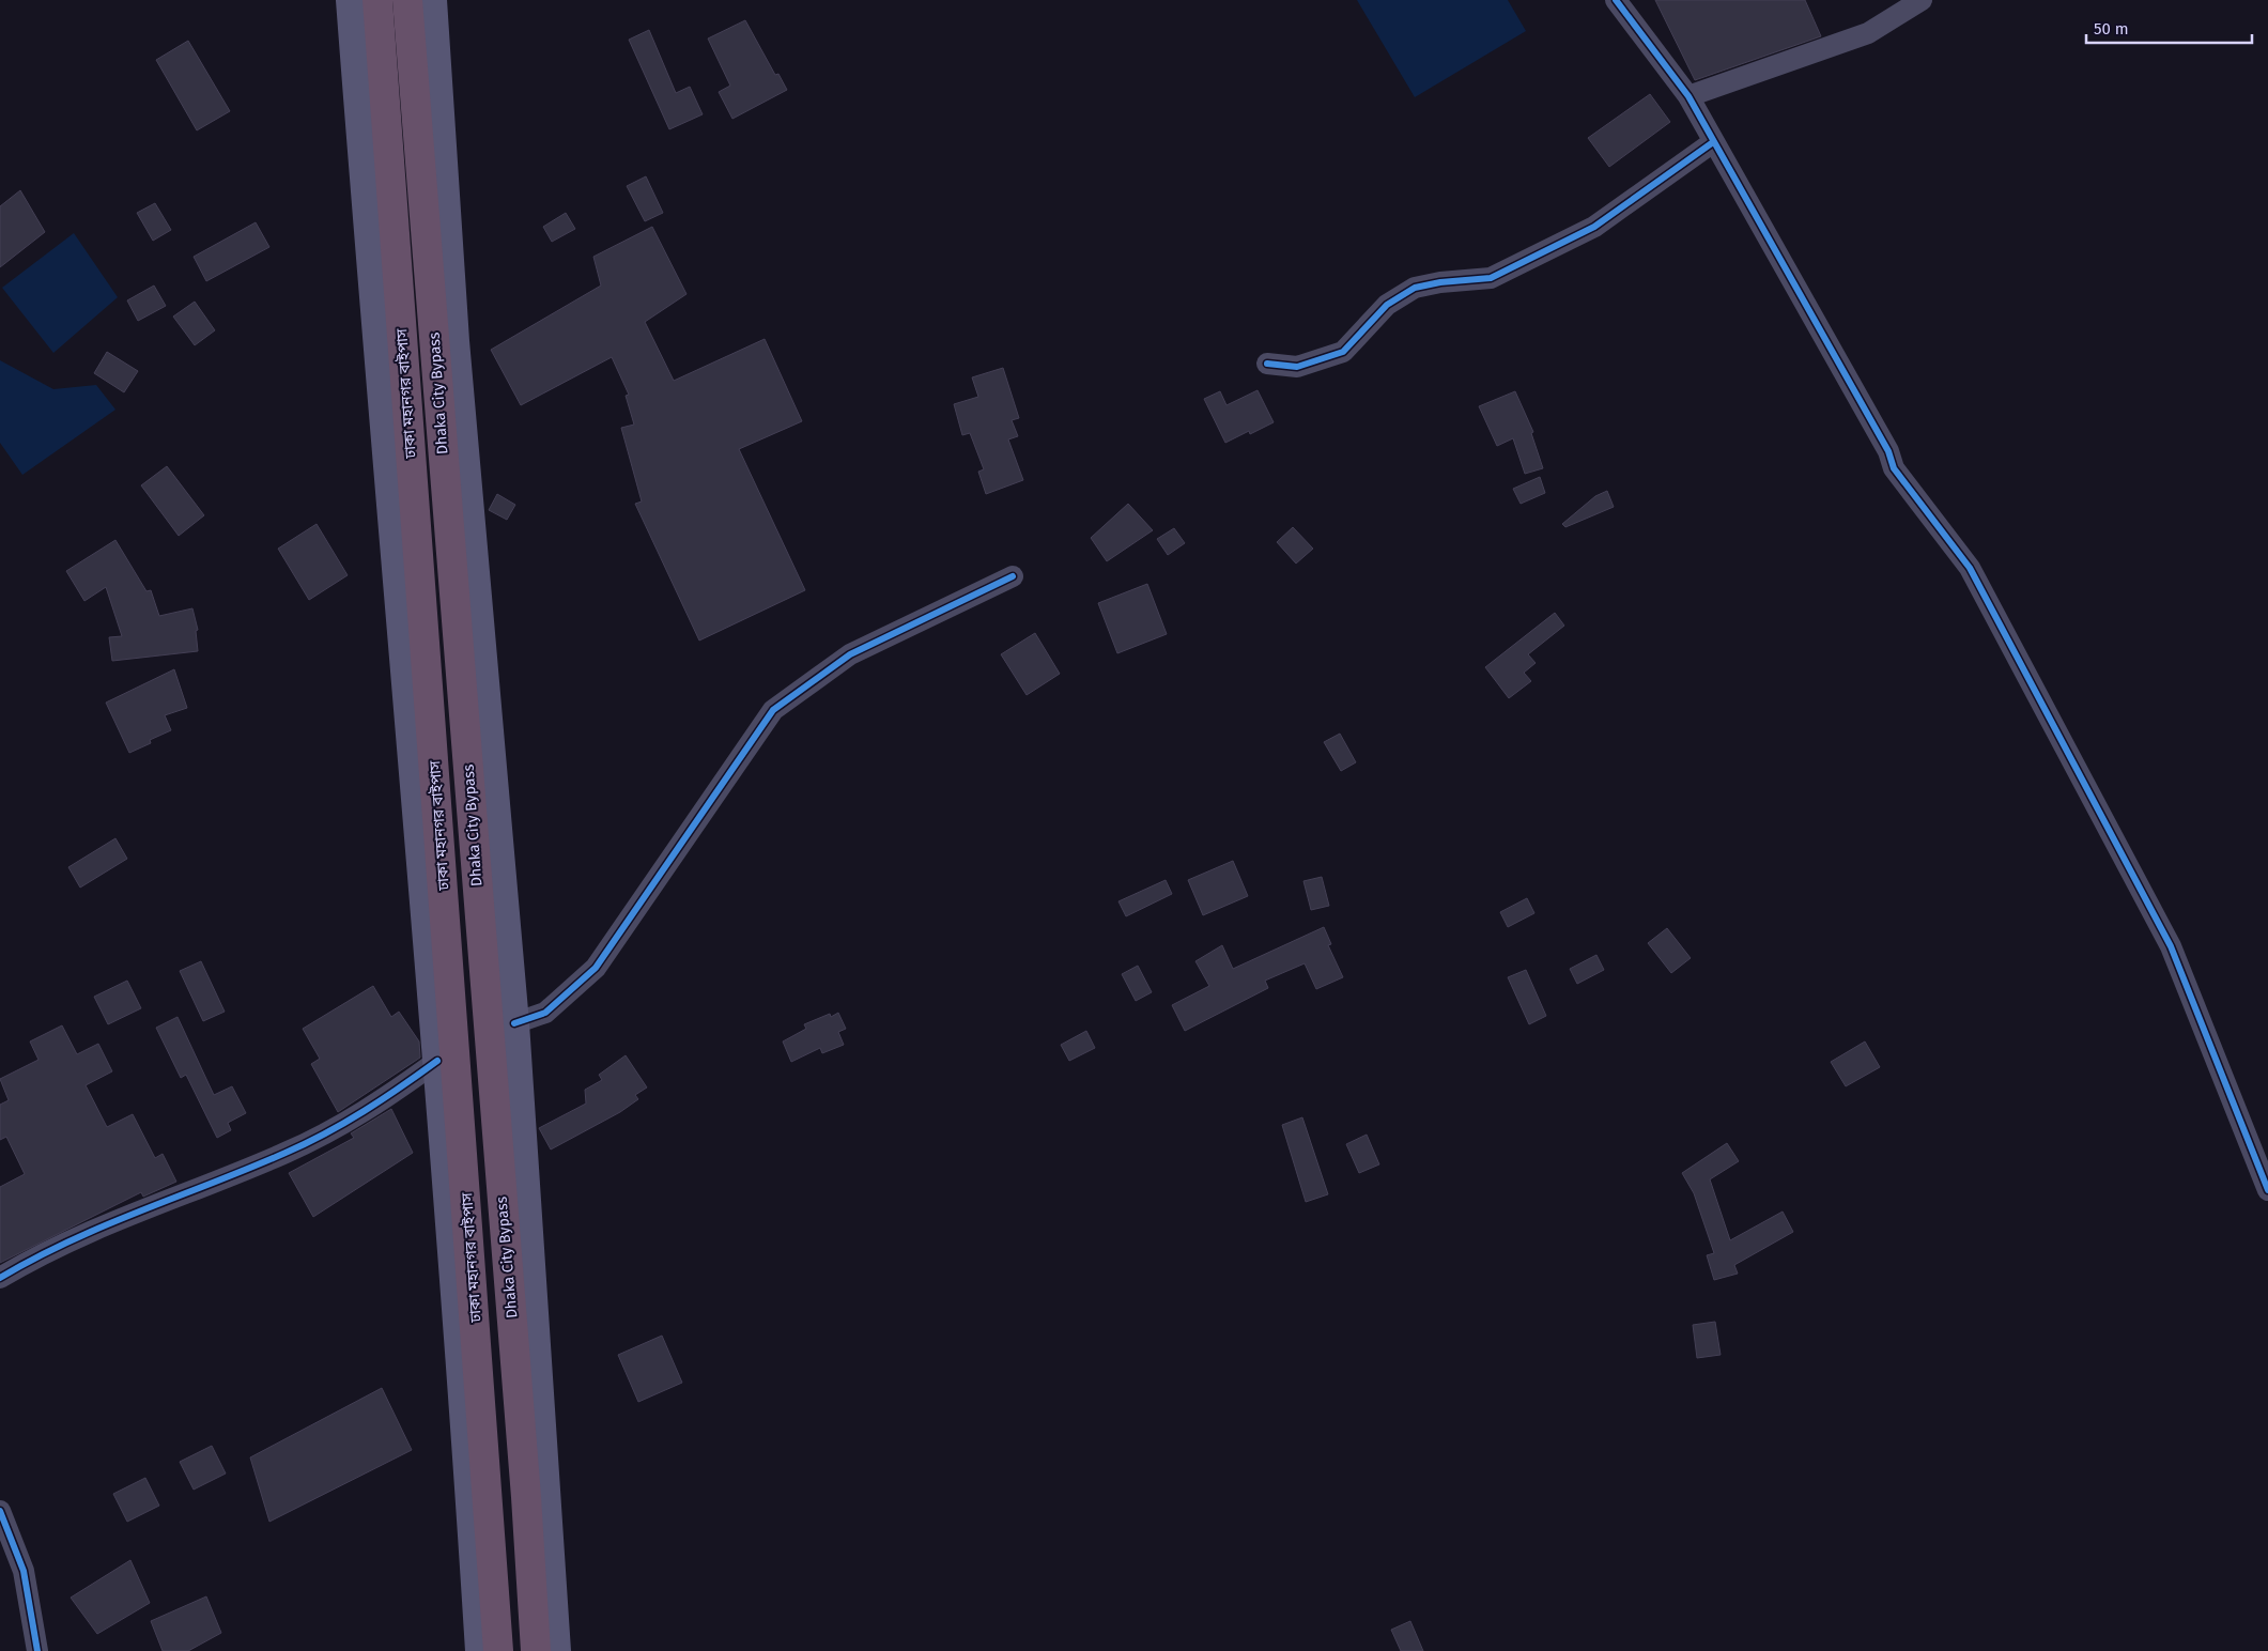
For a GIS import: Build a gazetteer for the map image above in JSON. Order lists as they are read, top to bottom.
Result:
{
  "streets": {
    "highway": ["ঢাকা মহানগর বাইপাস", "Dhaka City Bypass"]
  },
  "scale_bar": "50 m"
}
